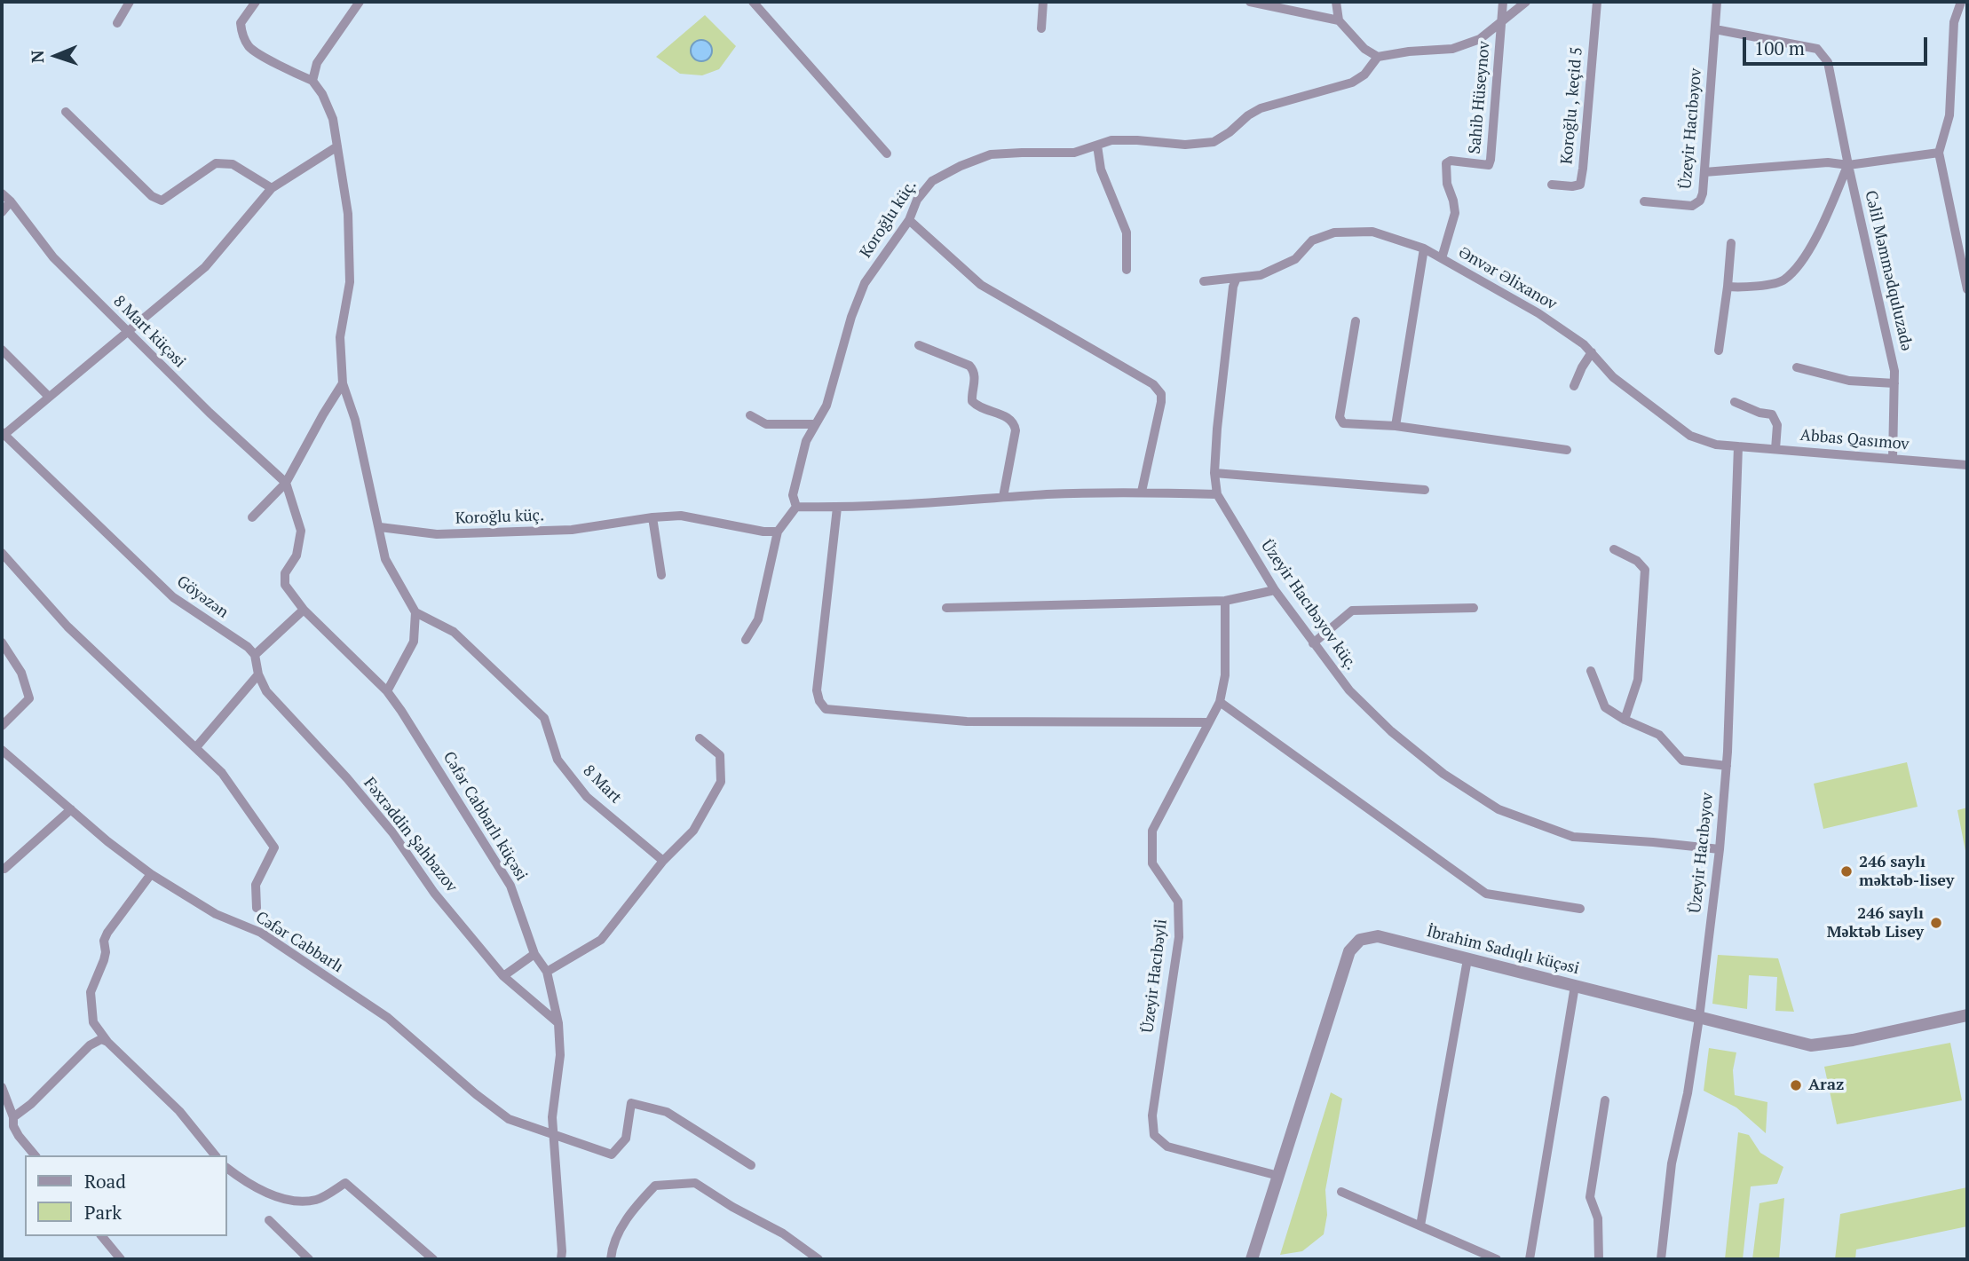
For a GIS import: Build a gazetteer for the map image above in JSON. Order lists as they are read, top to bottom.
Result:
{
  "streets": {
    "street": [
      "Sahib Hüseynov",
      "Koroğlu , keçid 5",
      "Üzeyir Hacıbəyov",
      "Koroğlu küç.",
      "Cəlil Məmmədquluzadə",
      "Ənvər Əlixanov",
      "8 Mart küçəsi",
      "Abbas Qasımov",
      "Göyəzən",
      "Üzeyir Hacıbəyov küç.",
      "8 Mart",
      "Cəfər Cabbarlı küçəsi",
      "Fəxrəddin Şahbazov",
      "Cəfər Cabbarlı",
      "İbrahim Sadıqlı küçəsi",
      "Üzeyir Hacıbəyli"
    ]
  },
  "crossings": [
    ["Sahib Hüseynov", "Ənvər Əlixanov"],
    ["Üzeyir Hacıbəyov", "Cəlil Məmmədquluzadə"],
    ["Üzeyir Hacıbəyov", "Ənvər Əlixanov"],
    ["Üzeyir Hacıbəyov", "Abbas Qasımov"],
    ["Üzeyir Hacıbəyov", "Üzeyir Hacıbəyov küç."],
    ["Üzeyir Hacıbəyov", "İbrahim Sadıqlı küçəsi"],
    ["Cəlil Məmmədquluzadə", "Abbas Qasımov"],
    ["Ənvər Əlixanov", "Abbas Qasımov"],
    ["Ənvər Əlixanov", "Üzeyir Hacıbəyov küç."],
    ["8 Mart küçəsi", "Göyəzən"],
    ["Göyəzən", "Fəxrəddin Şahbazov"],
    ["Cəfər Cabbarlı küçəsi", "Fəxrəddin Şahbazov"],
    ["Cəfər Cabbarlı küçəsi", "Cəfər Cabbarlı"],
    ["İbrahim Sadıqlı küçəsi", "Üzeyir Hacıbəyli"]
  ],
  "places": ["246 saylı məktəb-lisey", "246 saylı Məktəb Lisey", "Araz"],
  "legend": ["Road", "Park"],
  "scale_bar": "100 m",
  "north": "left"
}
